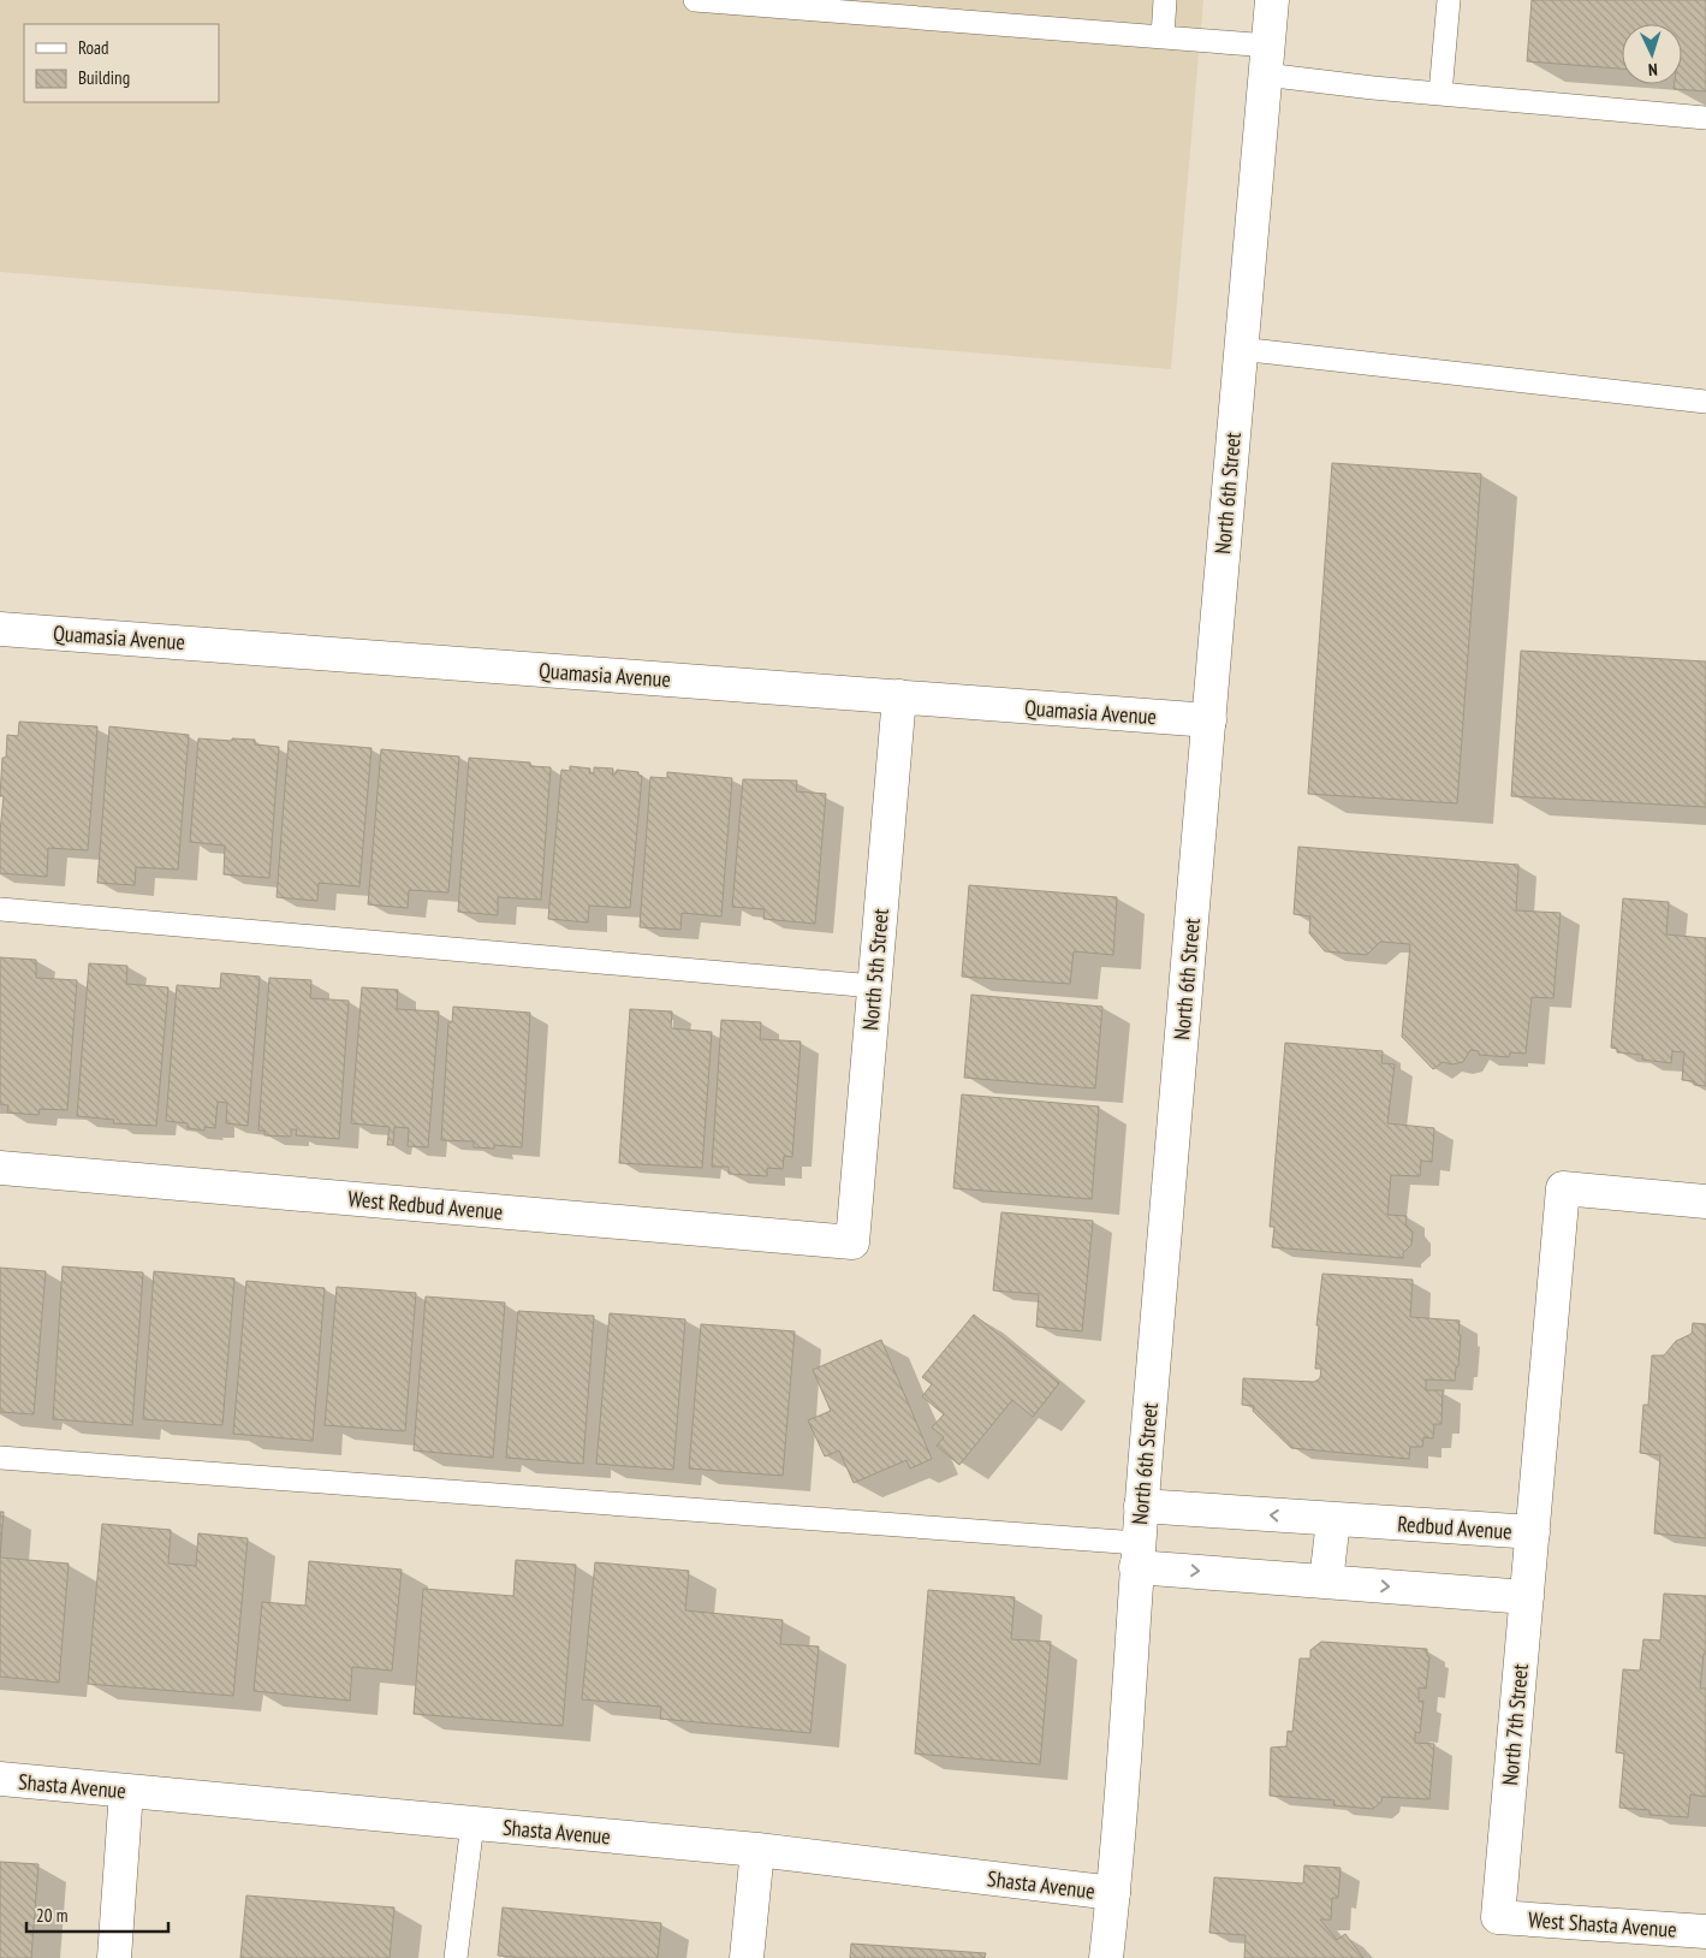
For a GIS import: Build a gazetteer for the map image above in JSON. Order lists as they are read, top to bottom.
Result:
{
  "streets": {
    "street": [
      "North 6th Street",
      "Quamasia Avenue",
      "North 5th Street",
      "West Redbud Avenue",
      "Redbud Avenue",
      "North 7th Street",
      "Shasta Avenue",
      "West Shasta Avenue"
    ]
  },
  "crossings": [
    ["North 6th Street", "Quamasia Avenue"],
    ["North 6th Street", "Redbud Avenue"],
    ["North 6th Street", "Shasta Avenue"],
    ["Quamasia Avenue", "North 5th Street"],
    ["North 5th Street", "West Redbud Avenue"],
    ["Redbud Avenue", "North 7th Street"],
    ["North 7th Street", "West Shasta Avenue"]
  ],
  "legend": ["Road", "Building"],
  "scale_bar": "20 m",
  "north": "bottom"
}
